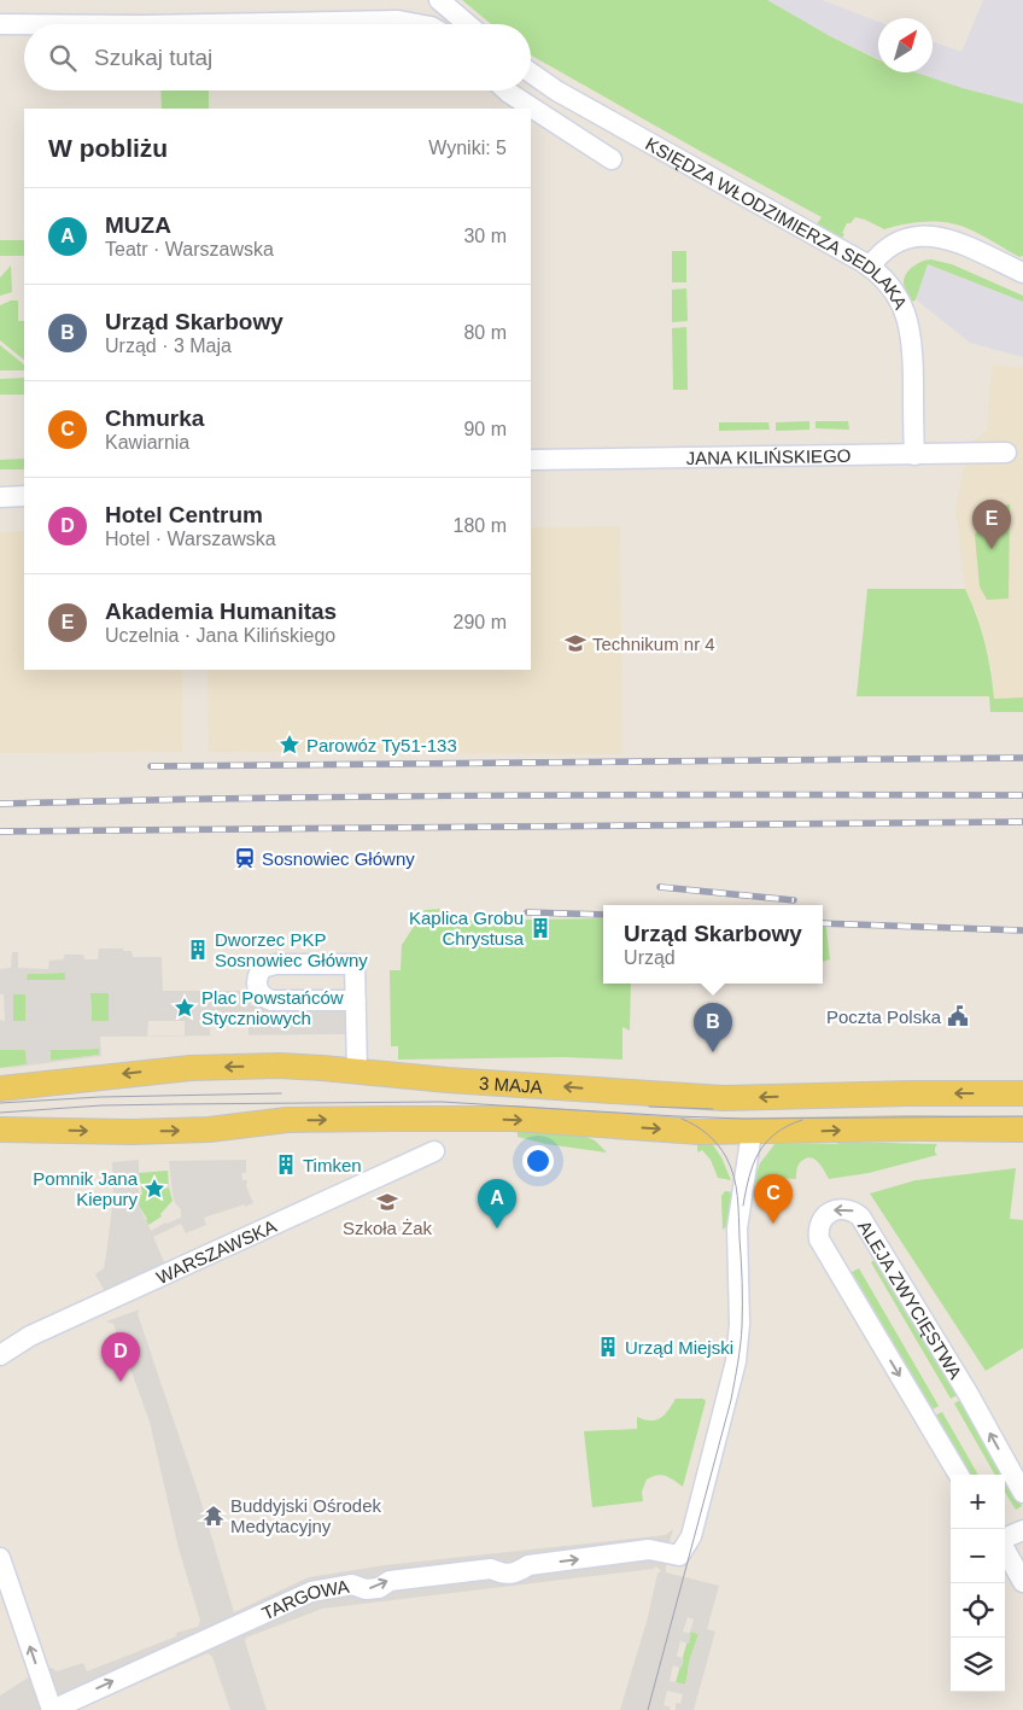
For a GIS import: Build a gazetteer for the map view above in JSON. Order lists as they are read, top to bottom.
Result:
{
  "streets": {
    "main road": ["3 MAJA"],
    "street": [
      "KSIĘDZA WŁODZIMIERZA SEDLAKA",
      "JANA KILIŃSKIEGO",
      "WARSZAWSKA",
      "ALEJA ZWYCIĘSTWA",
      "TARGOWA"
    ]
  },
  "crossings": [
    ["KSIĘDZA WŁODZIMIERZA SEDLAKA", "JANA KILIŃSKIEGO"],
    ["3 MAJA", "TARGOWA"]
  ],
  "one_way": ["TARGOWA"],
  "places": {
    "school or university": ["Technikum nr 4", "Szkoła Żak"],
    "place": ["Parowóz Ty51-133", "Plac Powstańców Styczniowych", "Pomnik Jana Kiepury"],
    "station": ["Sosnowiec Główny"],
    "building": [
      "Kaplica Grobu Chrystusa",
      "Dworzec PKP Sosnowiec Główny",
      "Timken",
      "Urząd Miejski"
    ],
    "public building": ["Poczta Polska"],
    "temple": ["Buddyjski Ośrodek Medytacyjny"]
  },
  "north": "top right",
  "page": {
    "search": "Szukaj tutaj",
    "heading": ["W pobliżu", "Wyniki: 5"],
    "list": [
      {
        "mark": "A",
        "name": "MUZA",
        "note": "Teatr · Warszawska",
        "value": "30 m"
      },
      {
        "mark": "B",
        "name": "Urząd Skarbowy",
        "note": "Urząd · 3 Maja",
        "value": "80 m"
      },
      {
        "mark": "C",
        "name": "Chmurka",
        "note": "Kawiarnia",
        "value": "90 m"
      },
      {
        "mark": "D",
        "name": "Hotel Centrum",
        "note": "Hotel · Warszawska",
        "value": "180 m"
      },
      {
        "mark": "E",
        "name": "Akademia Humanitas",
        "note": "Uczelnia · Jana Kilińskiego",
        "value": "290 m"
      }
    ],
    "pins": [
      "E",
      "B",
      "C",
      "A",
      "D"
    ],
    "popup": ["Urząd Skarbowy", "Urząd"],
    "map_buttons": ["+", "−"]
  }
}
